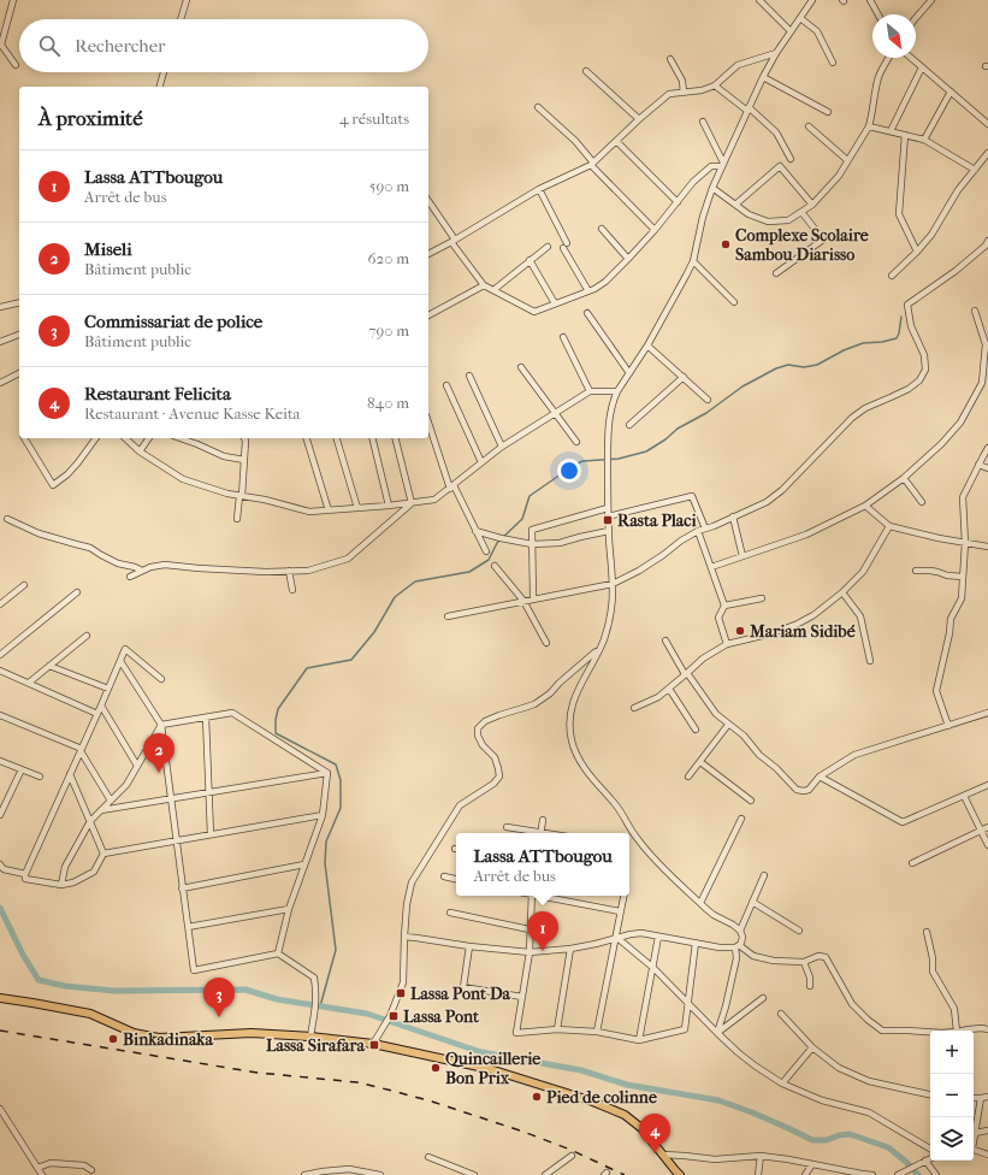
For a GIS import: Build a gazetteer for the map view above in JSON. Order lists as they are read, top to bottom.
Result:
{
  "places": {
    "other": [
      "Complexe Scolaire Sambou Diarisso",
      "Mariam Sidibé",
      "Binkadinaka",
      "Quincaillerie Bon Prix",
      "Pied de colinne"
    ],
    "transit": [
      "Rasta Placi",
      "Lassa Pont Da",
      "Lassa Pont",
      "Lassa Sirafara"
    ]
  },
  "north": "bottom right",
  "page": {
    "search": "Rechercher",
    "heading": ["À proximité", "4 résultats"],
    "list": [
      {
        "mark": "1",
        "name": "Lassa ATTbougou",
        "note": "Arrêt de bus",
        "value": "590 m"
      },
      {
        "mark": "2",
        "name": "Miseli",
        "note": "Bâtiment public",
        "value": "620 m"
      },
      {
        "mark": "3",
        "name": "Commissariat de police",
        "note": "Bâtiment public",
        "value": "790 m"
      },
      {
        "mark": "4",
        "name": "Restaurant Felicita",
        "note": "Restaurant · Avenue Kasse Keita",
        "value": "840 m"
      }
    ],
    "pins": [
      "2",
      "1",
      "3",
      "4"
    ],
    "popup": ["Lassa ATTbougou", "Arrêt de bus"],
    "map_buttons": ["+", "−"]
  }
}
